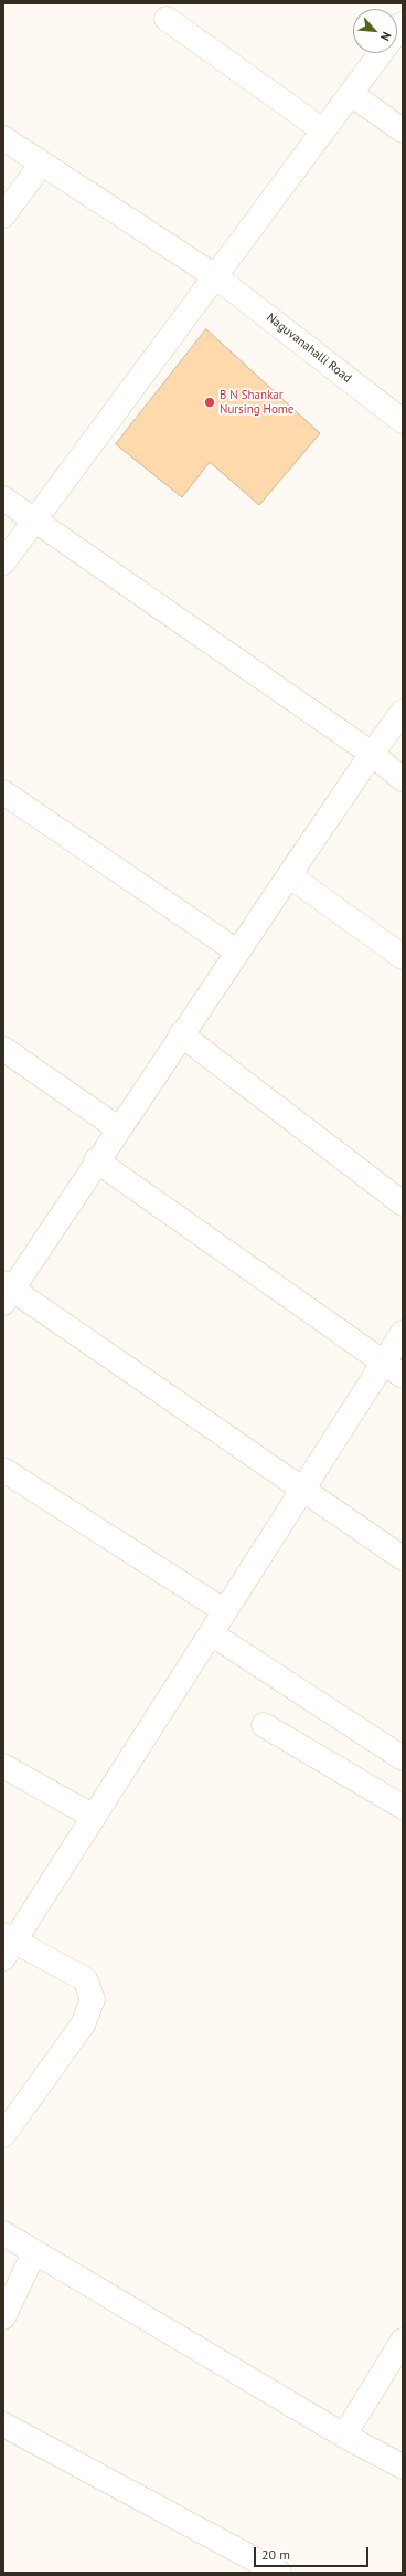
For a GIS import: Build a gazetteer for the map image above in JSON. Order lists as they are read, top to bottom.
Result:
{
  "streets": {
    "street": ["Naguvanahalli Road"]
  },
  "places": ["B N Shankar Nursing Home"],
  "scale_bar": "20 m",
  "north": "bottom right"
}
